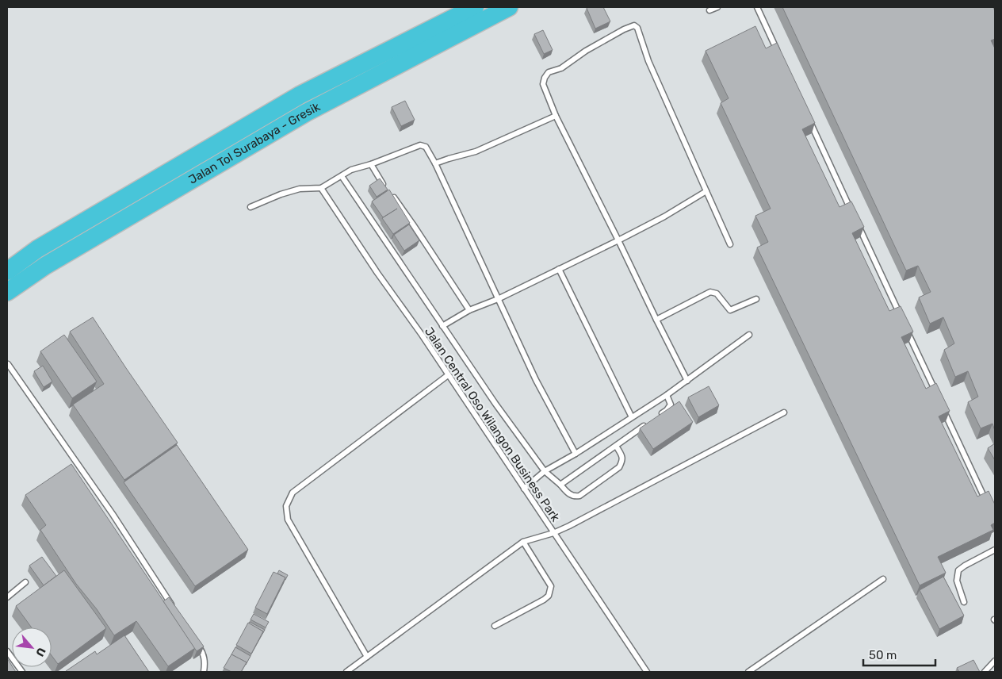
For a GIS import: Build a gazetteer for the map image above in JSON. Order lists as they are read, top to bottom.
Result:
{
  "streets": {
    "highway": ["Jalan Tol Surabaya - Gresik"],
    "lane": ["Jalan Central Oso Wilangon Business Park"]
  },
  "scale_bar": "50 m",
  "north": "bottom right"
}
